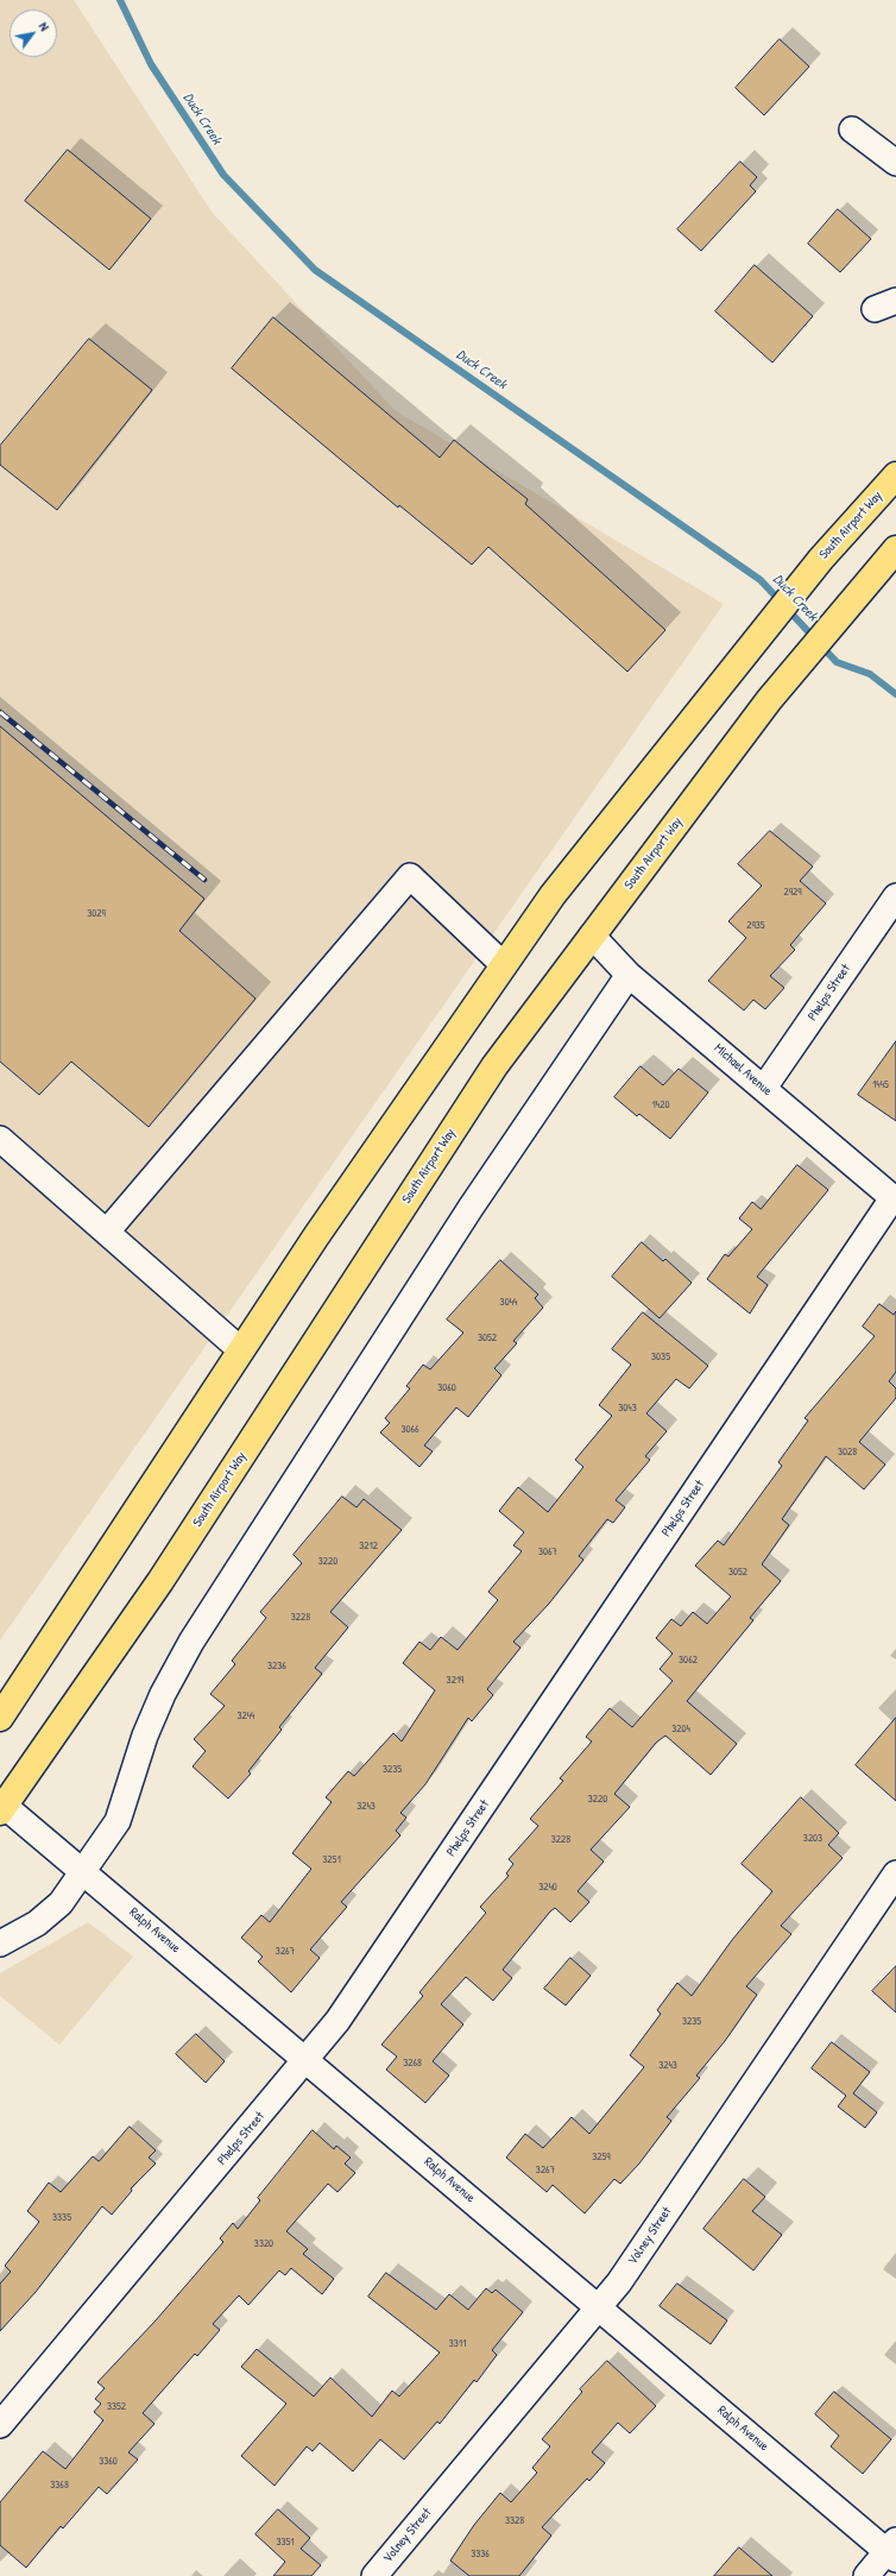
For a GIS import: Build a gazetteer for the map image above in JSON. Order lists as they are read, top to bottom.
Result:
{
  "streets": {
    "main road": ["South Airport Way"],
    "street": [
      "Phelps Street",
      "Michael Avenue",
      "Ralph Avenue",
      "Volney Street"
    ]
  },
  "crossings": [
    ["South Airport Way", "Michael Avenue"],
    ["South Airport Way", "Ralph Avenue"],
    ["Phelps Street", "Michael Avenue"],
    ["Phelps Street", "Ralph Avenue"],
    ["Ralph Avenue", "Volney Street"]
  ],
  "water": ["Duck Creek"],
  "house_numbers": [
    "2929",
    "3029",
    "2935",
    "1445",
    "1420",
    "3044",
    "3052",
    "3035",
    "3060",
    "3043",
    "3066",
    "3028",
    "3212",
    "3067",
    "3220",
    "3052",
    "3228",
    "3062",
    "3236",
    "3219",
    "3244",
    "3204",
    "3235",
    "3220",
    "3243",
    "3203",
    "3228",
    "3251",
    "3240",
    "3267",
    "3235",
    "3268",
    "3243",
    "3259",
    "3267",
    "3335",
    "3320",
    "3311",
    "3352",
    "3360",
    "3368",
    "3328",
    "3351",
    "3336"
  ],
  "north": "top right"
}
